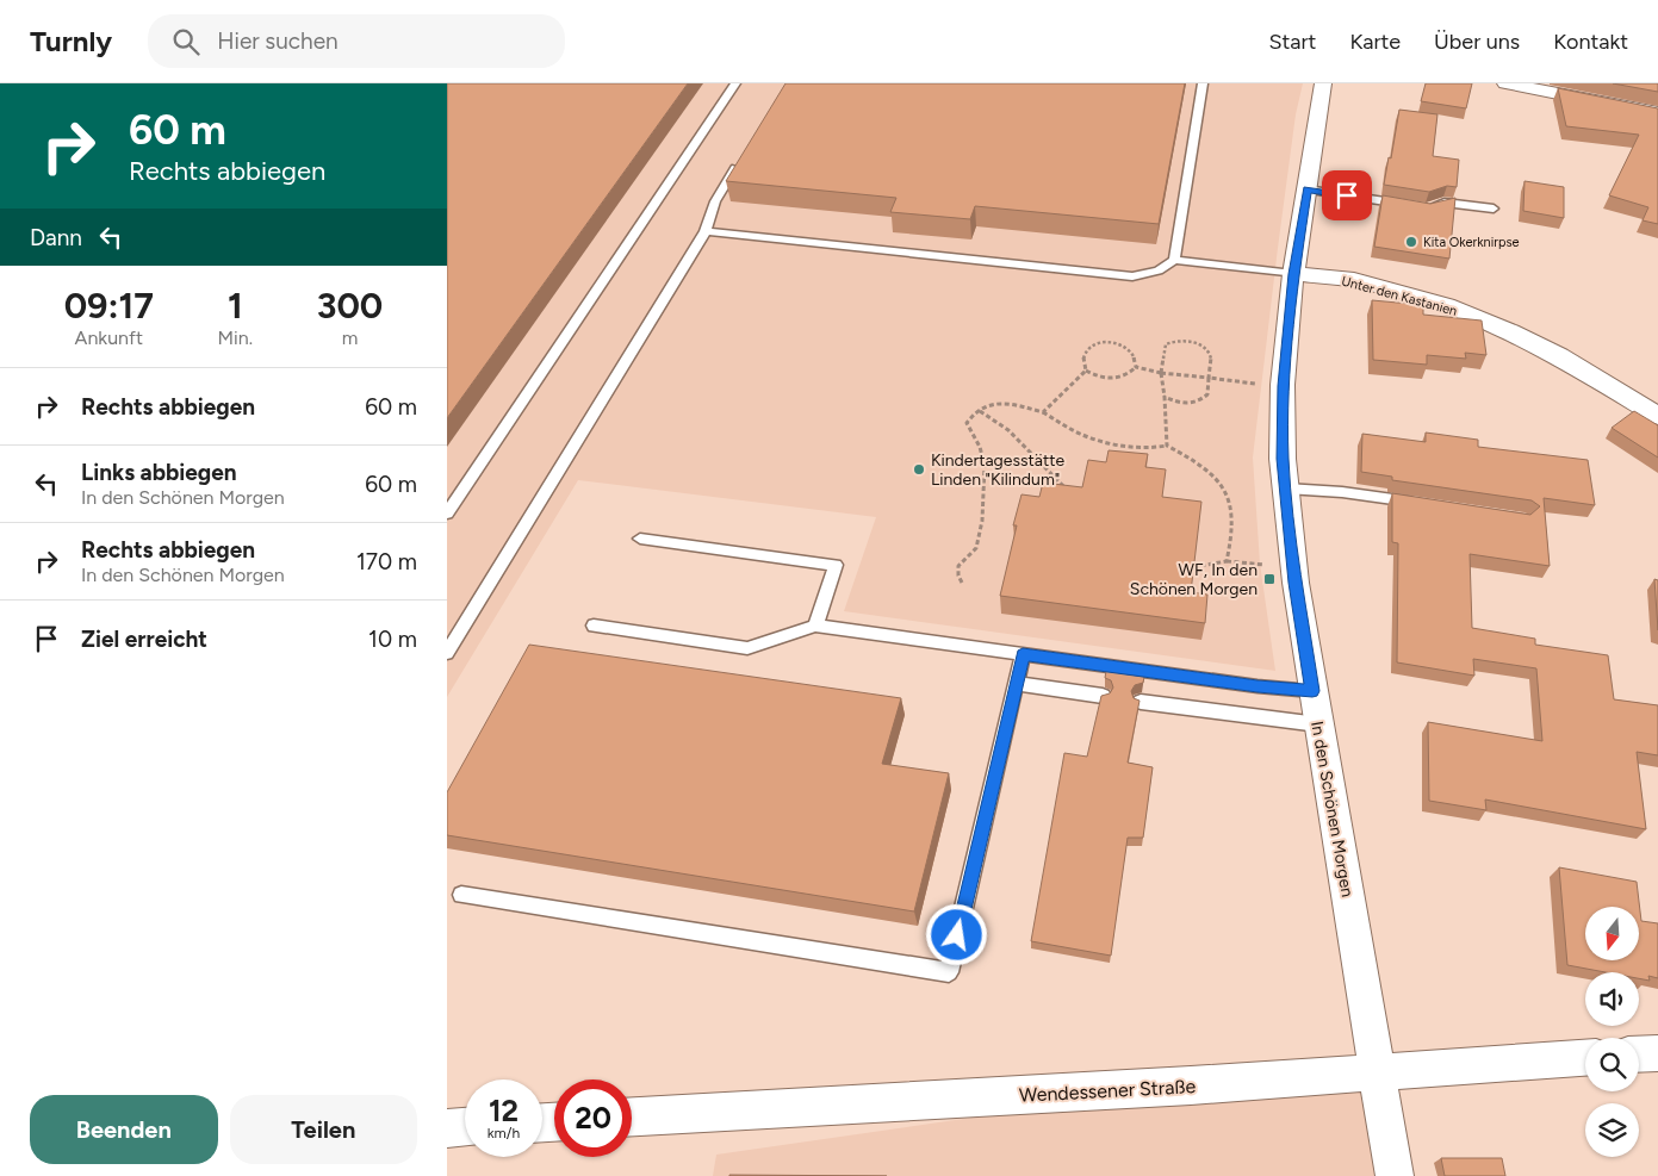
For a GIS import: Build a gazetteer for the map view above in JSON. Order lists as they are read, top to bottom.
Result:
{
  "streets": {
    "street": ["Unter den Kastanien", "In den Schönen Morgen", "Wendessener Straße"]
  },
  "crossings": [
    ["Unter den Kastanien", "In den Schönen Morgen"],
    ["In den Schönen Morgen", "Wendessener Straße"]
  ],
  "places": {
    "other": ["Kita Okerknirpse", "Kindertagesstätte Linden \"Kilindum\""],
    "transit": ["WF, In den Schönen Morgen"]
  },
  "north": "bottom",
  "page": {
    "header": "Turnly",
    "search": "Hier suchen",
    "nav": [
      "Start",
      "Karte",
      "Über uns",
      "Kontakt"
    ],
    "turn": ["60 m", "Rechts abbiegen"],
    "then": "Dann",
    "eta": [
      "09:17",
      "Ankunft",
      "1",
      "Min.",
      "300",
      "m"
    ],
    "list": [
      {
        "name": "Rechts abbiegen",
        "value": "60 m"
      },
      {
        "name": "Links abbiegen",
        "note": "In den Schönen Morgen",
        "value": "60 m"
      },
      {
        "name": "Rechts abbiegen",
        "note": "In den Schönen Morgen",
        "value": "170 m"
      },
      {
        "name": "Ziel erreicht",
        "value": "10 m"
      }
    ],
    "speed": "12 km/h",
    "limit": "20",
    "buttons": ["Beenden", "Teilen"]
  }
}
